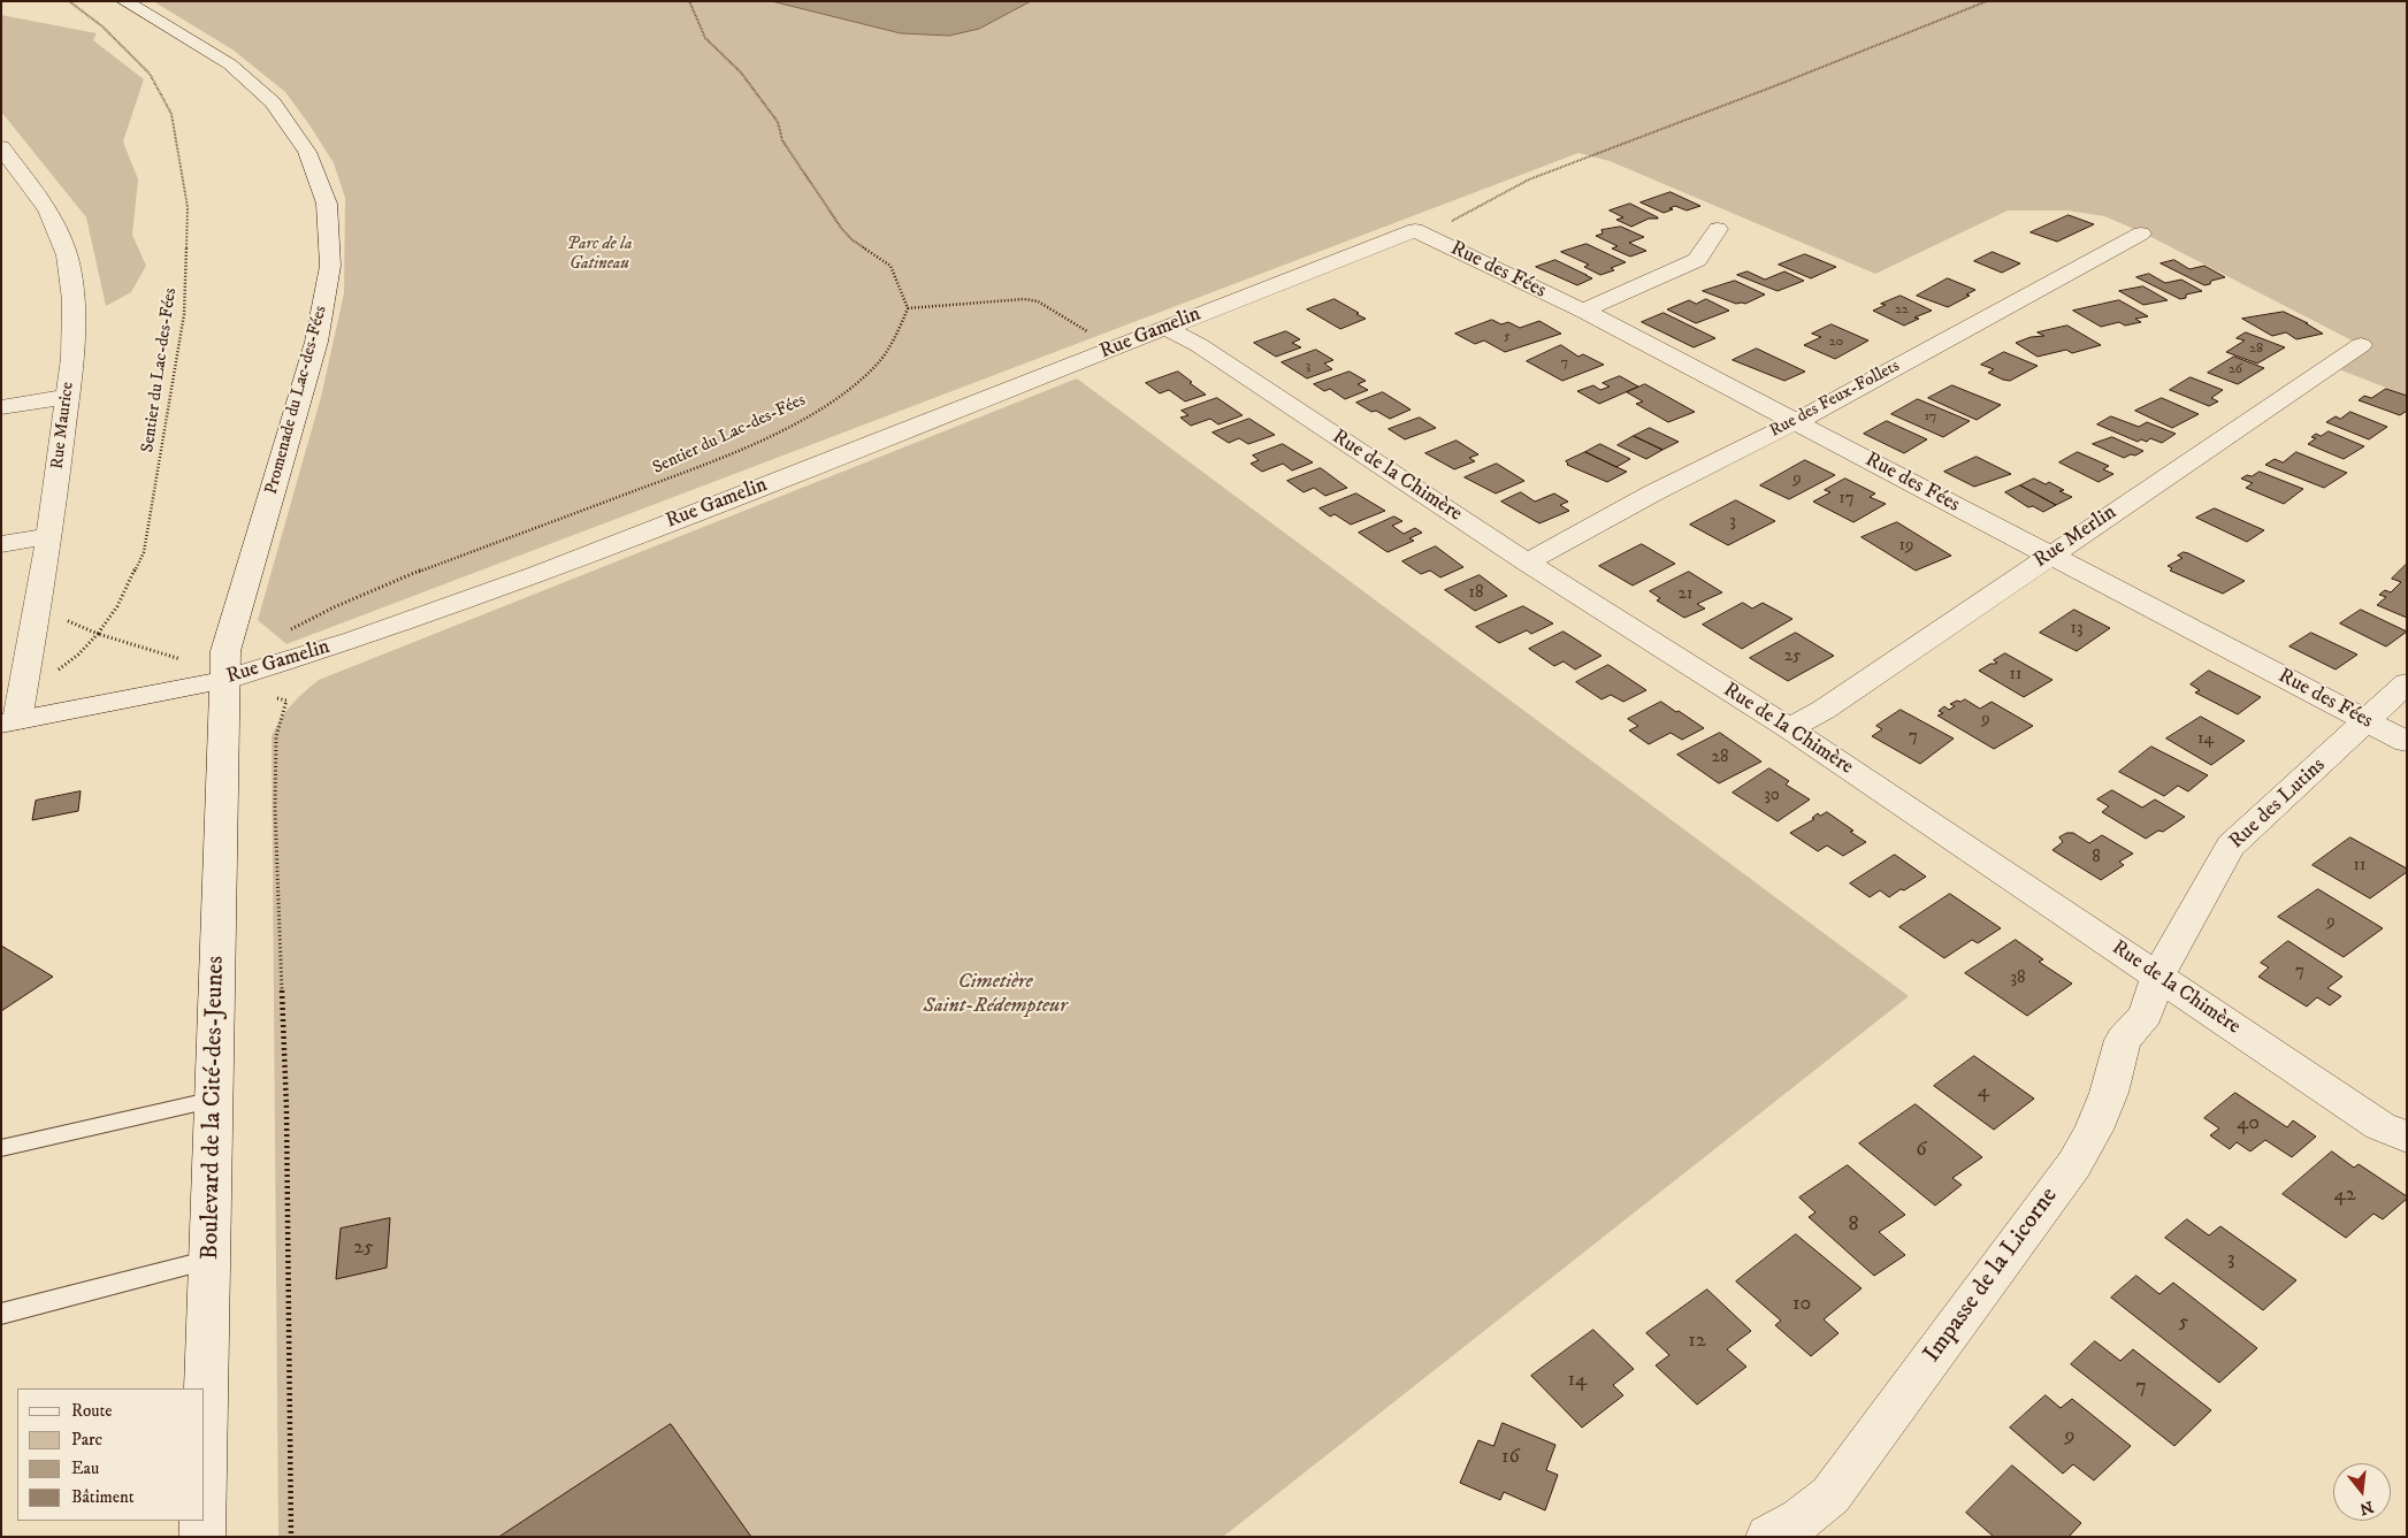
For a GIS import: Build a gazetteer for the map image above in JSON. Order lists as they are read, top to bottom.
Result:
{
  "streets": {
    "street": [
      "Rue des Fées",
      "Rue Gamelin",
      "Rue des Feux-Follets",
      "Promenade du Lac-des-Fées",
      "Rue Maurice",
      "Rue de la Chimère",
      "Rue Merlin",
      "Rue des Lutins",
      "Boulevard de la Cité-des-Jeunes",
      "Impasse de la Licorne"
    ],
    "path": ["Sentier du Lac-des-Fées"]
  },
  "crossings": [
    ["Rue des Fées", "Rue Gamelin"],
    ["Rue des Fées", "Rue des Feux-Follets"],
    ["Rue des Fées", "Rue Merlin"],
    ["Rue des Fées", "Rue des Lutins"],
    ["Rue Gamelin", "Promenade du Lac-des-Fées"],
    ["Rue Gamelin", "Rue Maurice"],
    ["Rue Gamelin", "Rue de la Chimère"],
    ["Rue Gamelin", "Boulevard de la Cité-des-Jeunes"],
    ["Sentier du Lac-des-Fées", "Rue Maurice"],
    ["Rue des Feux-Follets", "Rue de la Chimère"],
    ["Promenade du Lac-des-Fées", "Boulevard de la Cité-des-Jeunes"],
    ["Rue de la Chimère", "Rue Merlin"],
    ["Rue de la Chimère", "Rue des Lutins"],
    ["Rue de la Chimère", "Impasse de la Licorne"],
    ["Rue des Lutins", "Impasse de la Licorne"]
  ],
  "parks": ["Parc de la Gatineau", "Cimetière Saint-Rédempteur"],
  "house_numbers": [
    "22",
    "5",
    "20",
    "28",
    "7",
    "3",
    "26",
    "17",
    "9",
    "17",
    "3",
    "19",
    "18",
    "21",
    "13",
    "25",
    "11",
    "9",
    "7",
    "14",
    "28",
    "30",
    "8",
    "11",
    "9",
    "7",
    "38",
    "4",
    "40",
    "6",
    "42",
    "8",
    "25",
    "3",
    "10",
    "5",
    "12",
    "14",
    "7",
    "9",
    "16"
  ],
  "legend": [
    "Route",
    "Parc",
    "Eau",
    "Bâtiment"
  ],
  "north": "bottom"
}
